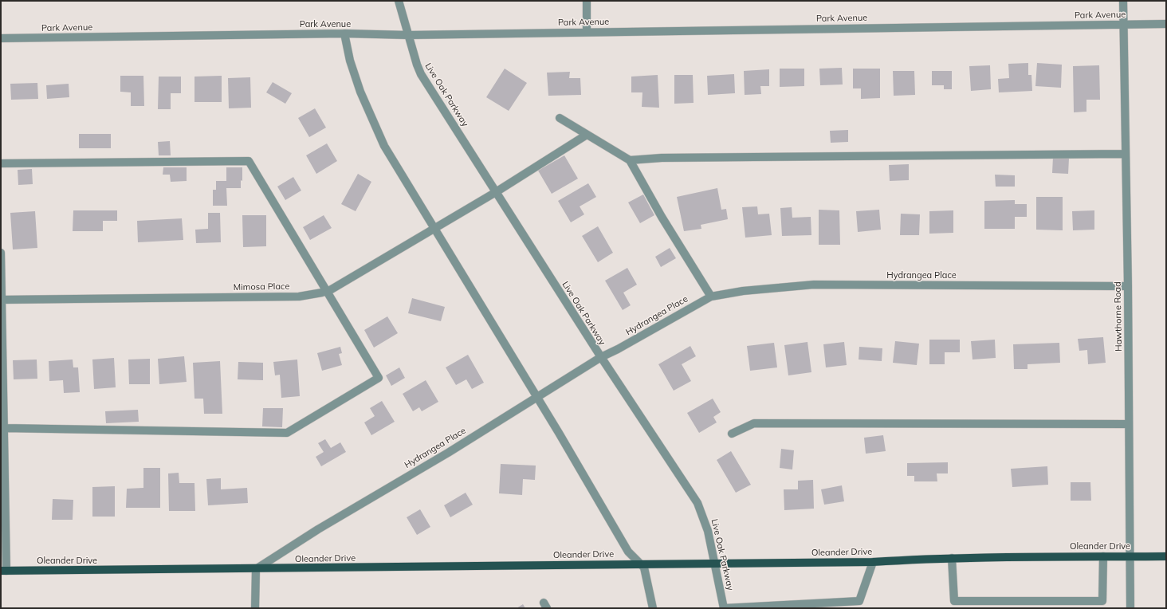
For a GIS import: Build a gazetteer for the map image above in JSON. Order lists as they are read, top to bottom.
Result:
{
  "streets": {
    "main road": ["Oleander Drive"],
    "street": [
      "Park Avenue",
      "Live Oak Parkway",
      "Hydrangea Place",
      "Mimosa Place",
      "Hawthorne Road"
    ]
  },
  "crossings": [
    ["Park Avenue", "Live Oak Parkway"],
    ["Park Avenue", "Hawthorne Road"],
    ["Live Oak Parkway", "Hydrangea Place"],
    ["Live Oak Parkway", "Mimosa Place"],
    ["Live Oak Parkway", "Oleander Drive"],
    ["Hydrangea Place", "Hawthorne Road"],
    ["Hydrangea Place", "Oleander Drive"],
    ["Hawthorne Road", "Oleander Drive"]
  ]
}
